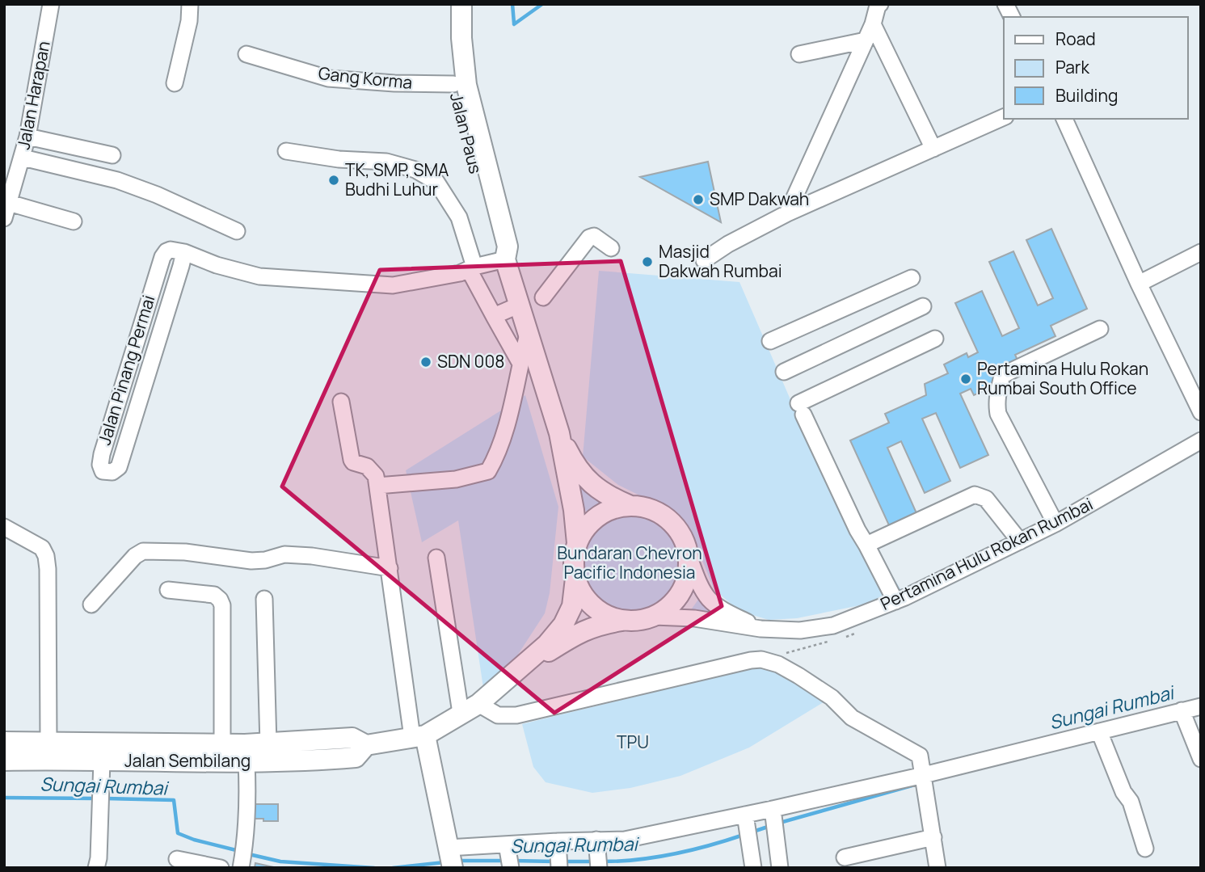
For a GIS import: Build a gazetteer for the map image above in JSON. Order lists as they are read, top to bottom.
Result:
{
  "streets": {
    "main road": ["Jalan Paus", "Jalan Sembilang"],
    "street": [
      "Gang Korma",
      "Jalan Harapan",
      "Jalan Pinang Permai",
      "Pertamina Hulu Rokan Rumbai"
    ]
  },
  "crossings": [
    ["Gang Korma", "Jalan Paus"],
    ["Jalan Paus", "Pertamina Hulu Rokan Rumbai"],
    ["Jalan Paus", "Jalan Sembilang"],
    ["Pertamina Hulu Rokan Rumbai", "Jalan Sembilang"]
  ],
  "water": ["Sungai Rumbai"],
  "parks": ["Bundaran Chevron Pacific Indonesia", "TPU"],
  "places": [
    "TK, SMP, SMA Budhi Luhur",
    "SMP Dakwah",
    "Masjid Dakwah Rumbai",
    "SDN 008",
    "Pertamina Hulu Rokan Rumbai South Office"
  ],
  "legend": ["Road", "Park", "Building"]
}
